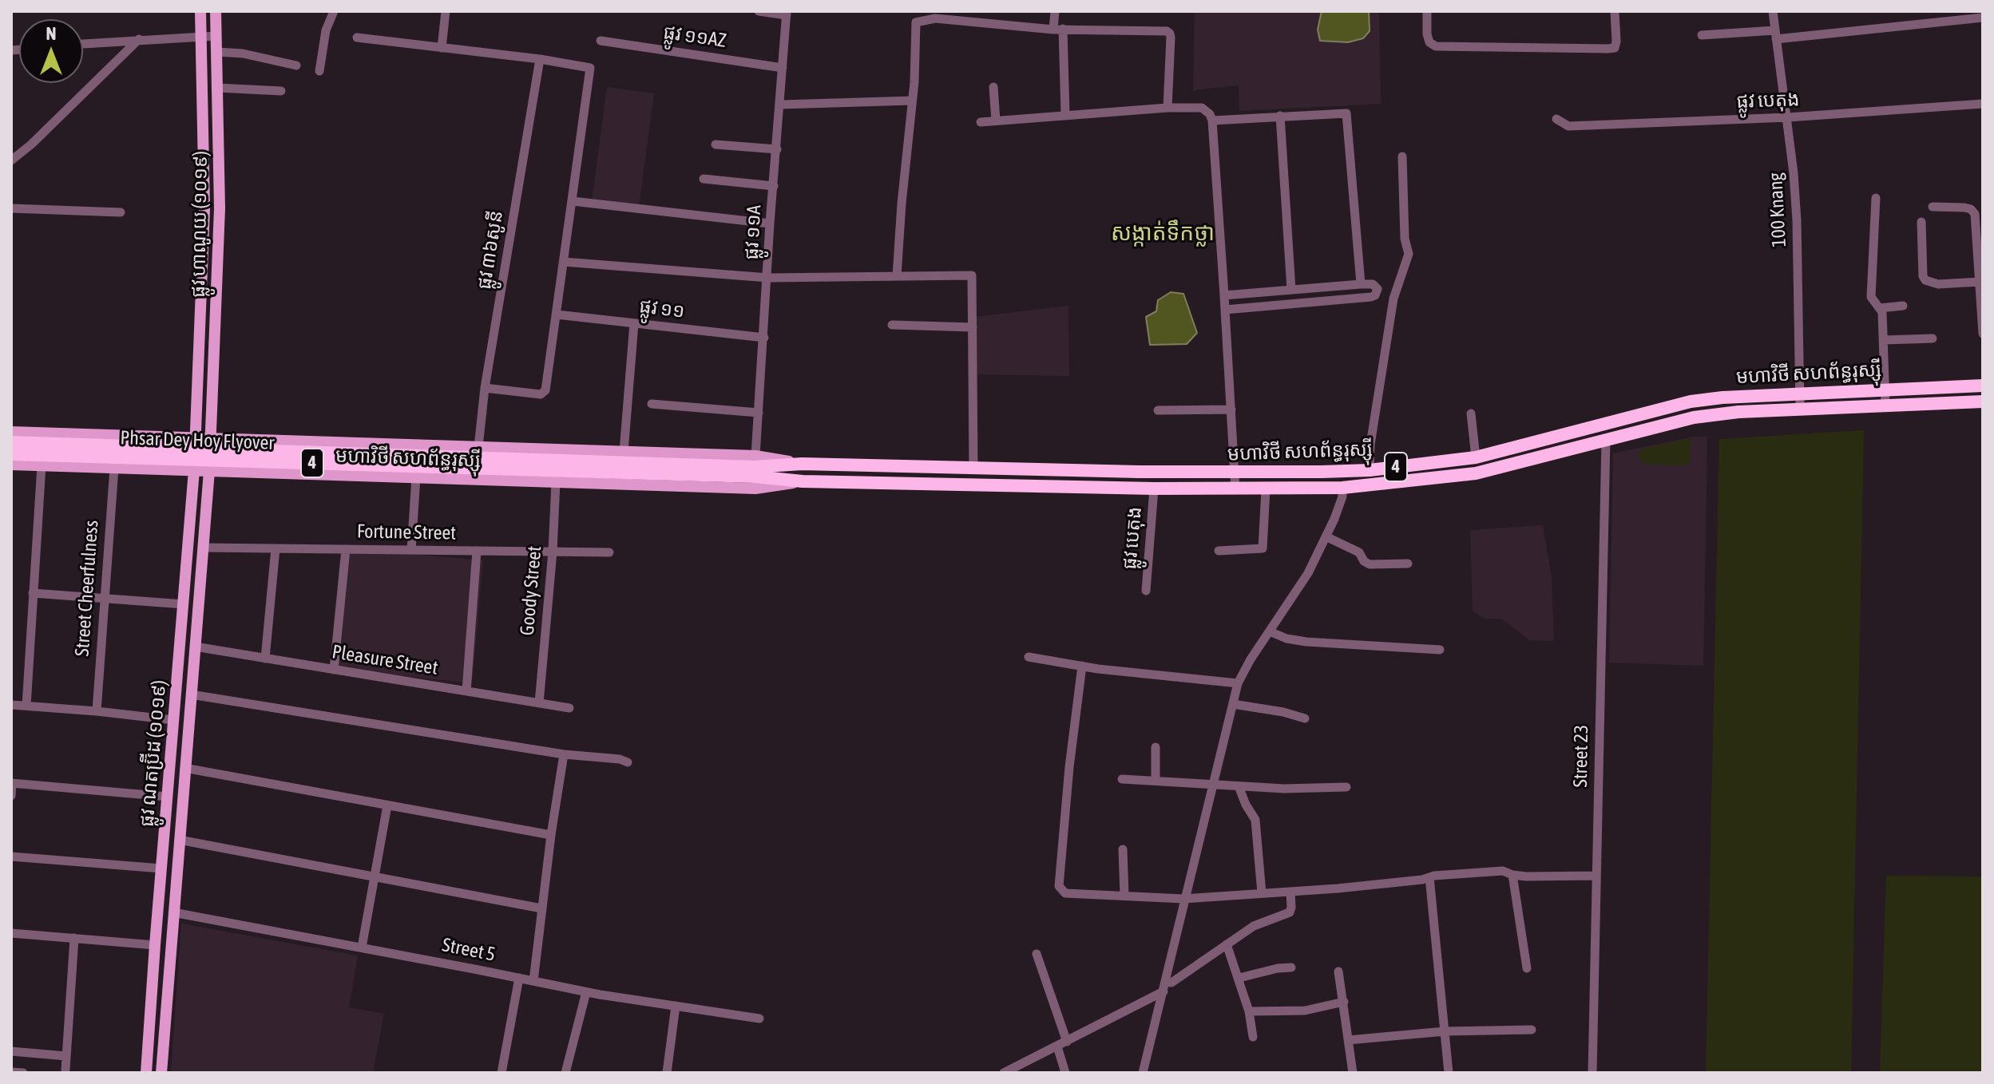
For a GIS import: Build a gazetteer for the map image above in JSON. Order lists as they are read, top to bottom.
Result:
{
  "streets": {
    "highway": ["មហាវិថី សហព័ន្ធរុស្ស៊ី", "Phsar Dey Hoy Flyover", "4"],
    "main road": ["ផ្លូវ ហាណូយ (១០១៩)", "ផ្លូវ ណតប្រ៊ីដ (១០១៩)"],
    "street": [
      "ផ្លូវ ១១AZ",
      "ផ្លូវ បេតុង",
      "100 Knang",
      "ផ្លូវ ១១A",
      "ផ្លូវ ៣៦សូនី",
      "ផ្លូវ ១១",
      "Fortune Street",
      "Street Cheerfulness",
      "Goody Street",
      "Pleasure Street",
      "Street 23",
      "Street 5"
    ]
  },
  "crossings": [
    ["ផ្លូវ ១១AZ", "ផ្លូវ ១១A"],
    ["ផ្លូវ បេតុង", "100 Knang"],
    ["ផ្លូវ បេតុង", "មហាវិថី សហព័ន្ធរុស្ស៊ី"],
    ["100 Knang", "មហាវិថី សហព័ន្ធរុស្ស៊ី"],
    ["ផ្លូវ ហាណូយ (១០១៩)", "មហាវិថី សហព័ន្ធរុស្ស៊ី"],
    ["ផ្លូវ ហាណូយ (១០១៩)", "ផ្លូវ ណតប្រ៊ីដ (១០១៩)"],
    ["ផ្លូវ ១១A", "ផ្លូវ ១១"],
    ["ផ្លូវ ១១A", "មហាវិថី សហព័ន្ធរុស្ស៊ី"],
    ["ផ្លូវ ៣៦សូនី", "មហាវិថី សហព័ន្ធរុស្ស៊ី"],
    ["មហាវិថី សហព័ន្ធរុស្ស៊ី", "Phsar Dey Hoy Flyover"],
    ["មហាវិថី សហព័ន្ធរុស្ស៊ី", "Street Cheerfulness"],
    ["មហាវិថី សហព័ន្ធរុស្ស៊ី", "Goody Street"],
    ["មហាវិថី សហព័ន្ធរុស្ស៊ី", "ផ្លូវ ណតប្រ៊ីដ (១០១៩)"],
    ["មហាវិថី សហព័ន្ធរុស្ស៊ី", "Street 23"],
    ["Fortune Street", "Goody Street"],
    ["Fortune Street", "ផ្លូវ ណតប្រ៊ីដ (១០១៩)"],
    ["Goody Street", "Pleasure Street"],
    ["Pleasure Street", "ផ្លូវ ណតប្រ៊ីដ (១០១៩)"],
    ["ផ្លូវ ណតប្រ៊ីដ (១០១៩)", "Street 5"]
  ],
  "districts": ["សង្កាត់ទឹកថ្លា"],
  "north": "top"
}
